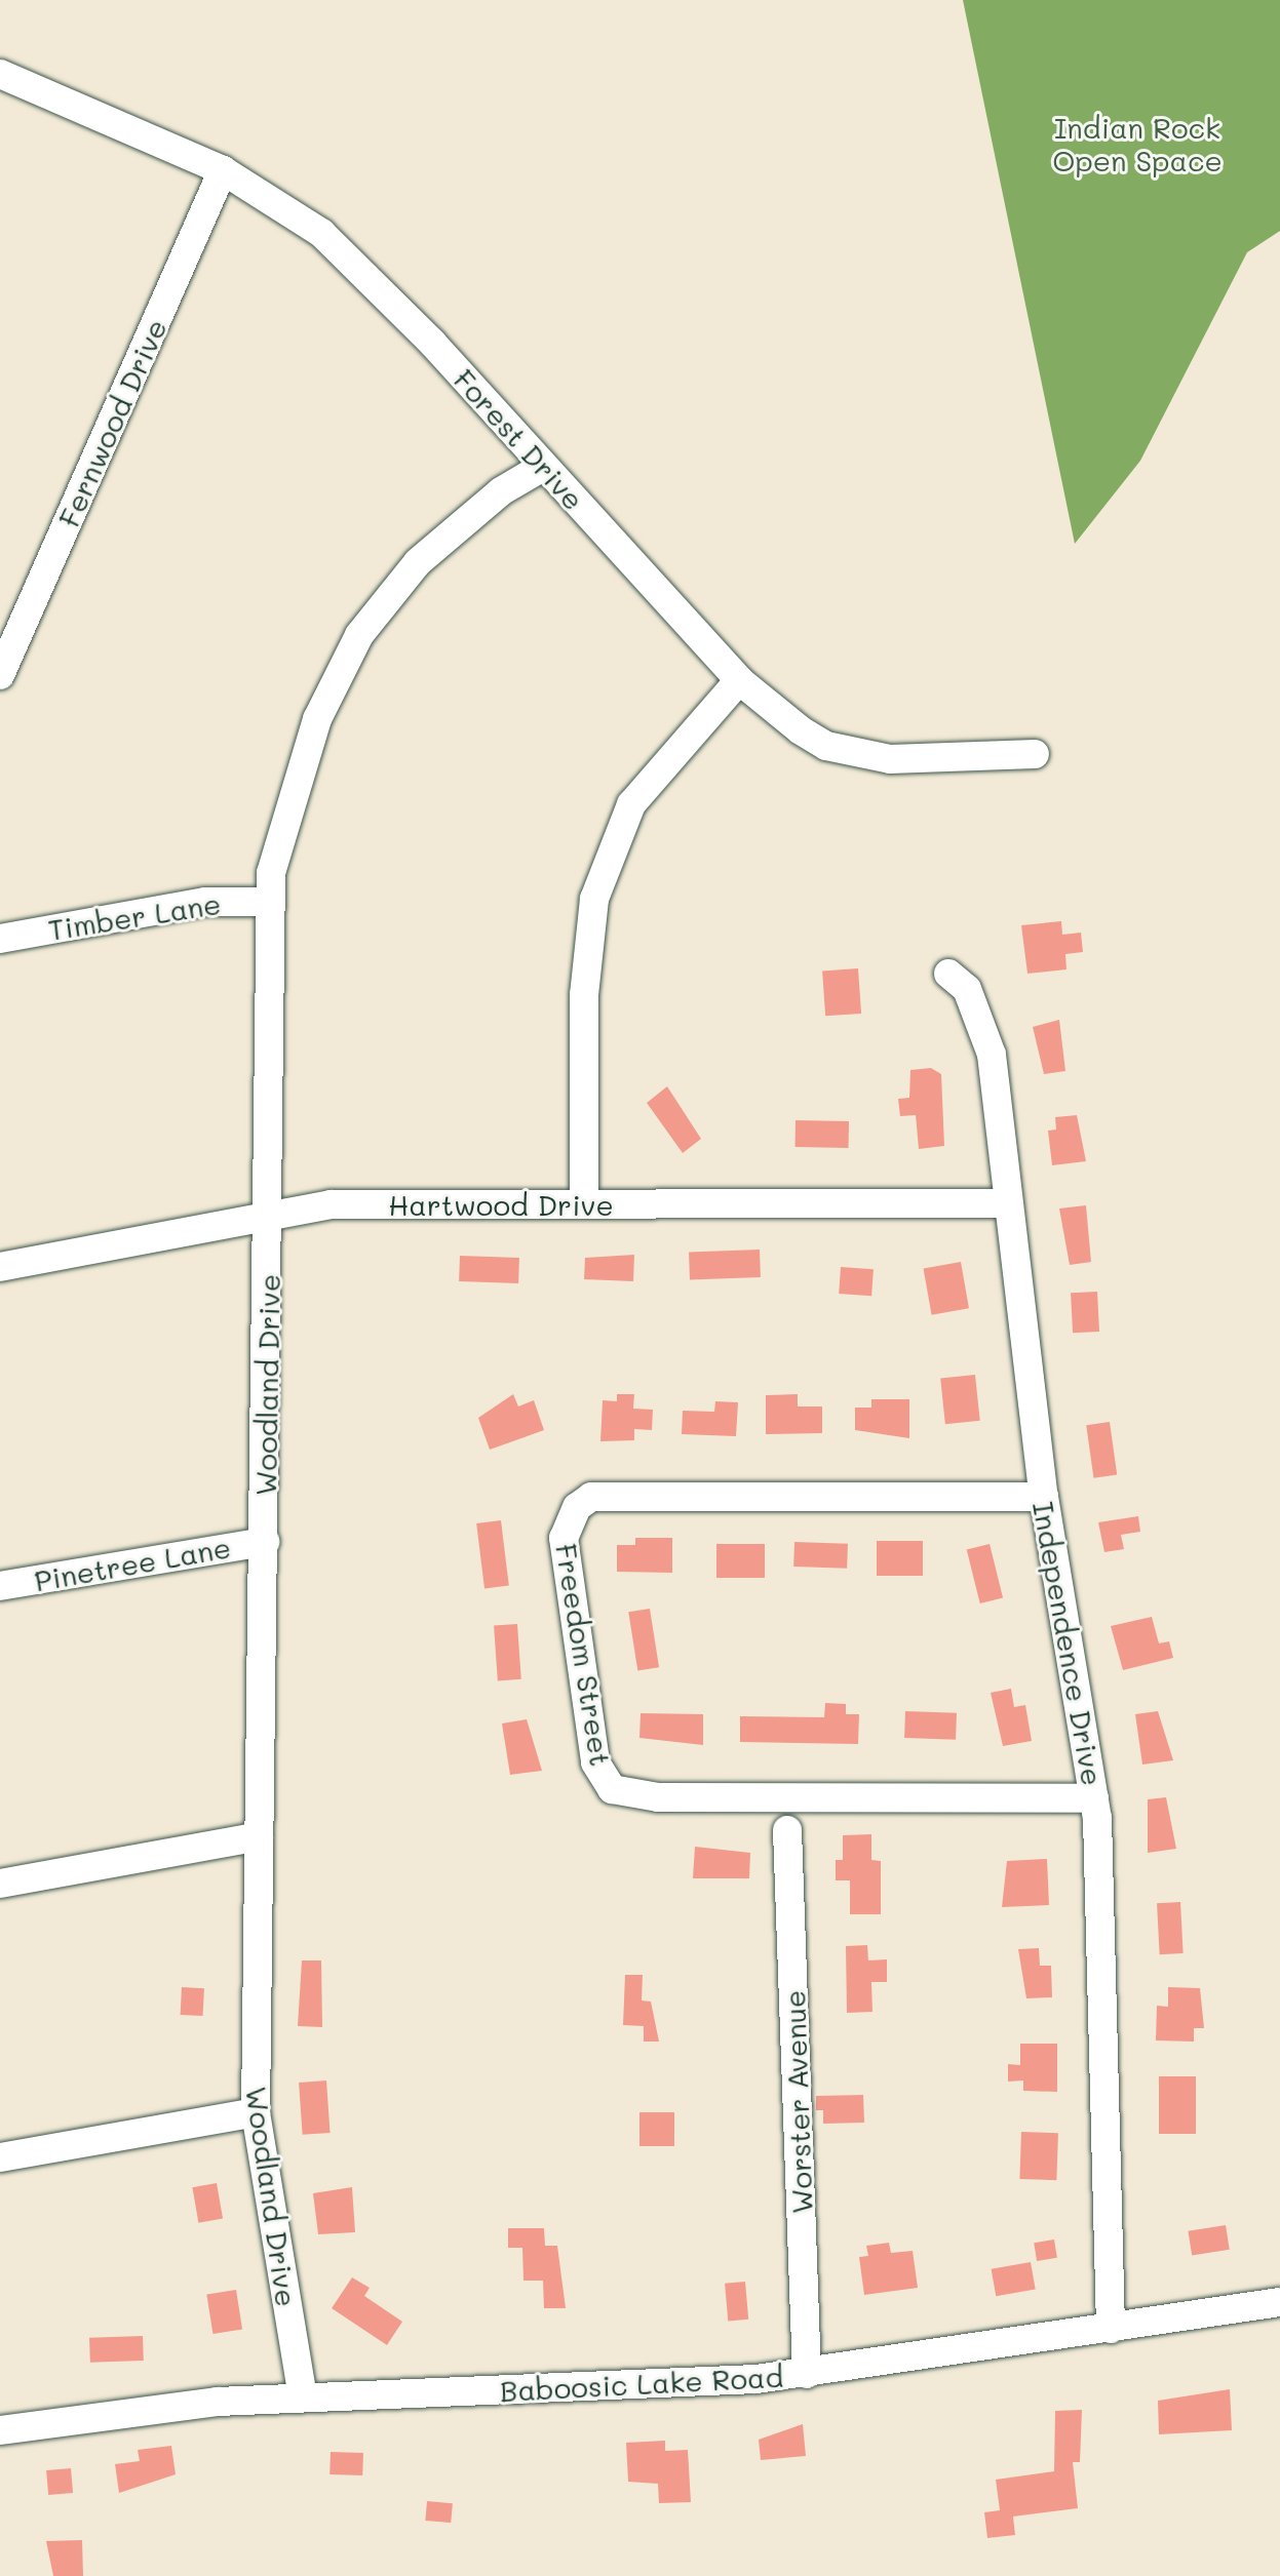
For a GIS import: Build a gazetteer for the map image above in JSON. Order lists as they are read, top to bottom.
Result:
{
  "streets": {
    "street": [
      "Fernwood Drive",
      "Forest Drive",
      "Timber Lane",
      "Hartwood Drive",
      "Woodland Drive",
      "Pinetree Lane",
      "Independence Drive",
      "Freedom Street",
      "Worster Avenue",
      "Baboosic Lake Road"
    ]
  },
  "crossings": [
    ["Fernwood Drive", "Forest Drive"],
    ["Forest Drive", "Woodland Drive"],
    ["Timber Lane", "Woodland Drive"],
    ["Hartwood Drive", "Woodland Drive"],
    ["Hartwood Drive", "Independence Drive"],
    ["Woodland Drive", "Pinetree Lane"],
    ["Woodland Drive", "Baboosic Lake Road"],
    ["Independence Drive", "Freedom Street"],
    ["Independence Drive", "Baboosic Lake Road"],
    ["Worster Avenue", "Baboosic Lake Road"]
  ],
  "parks": ["Indian Rock Open Space"]
}
